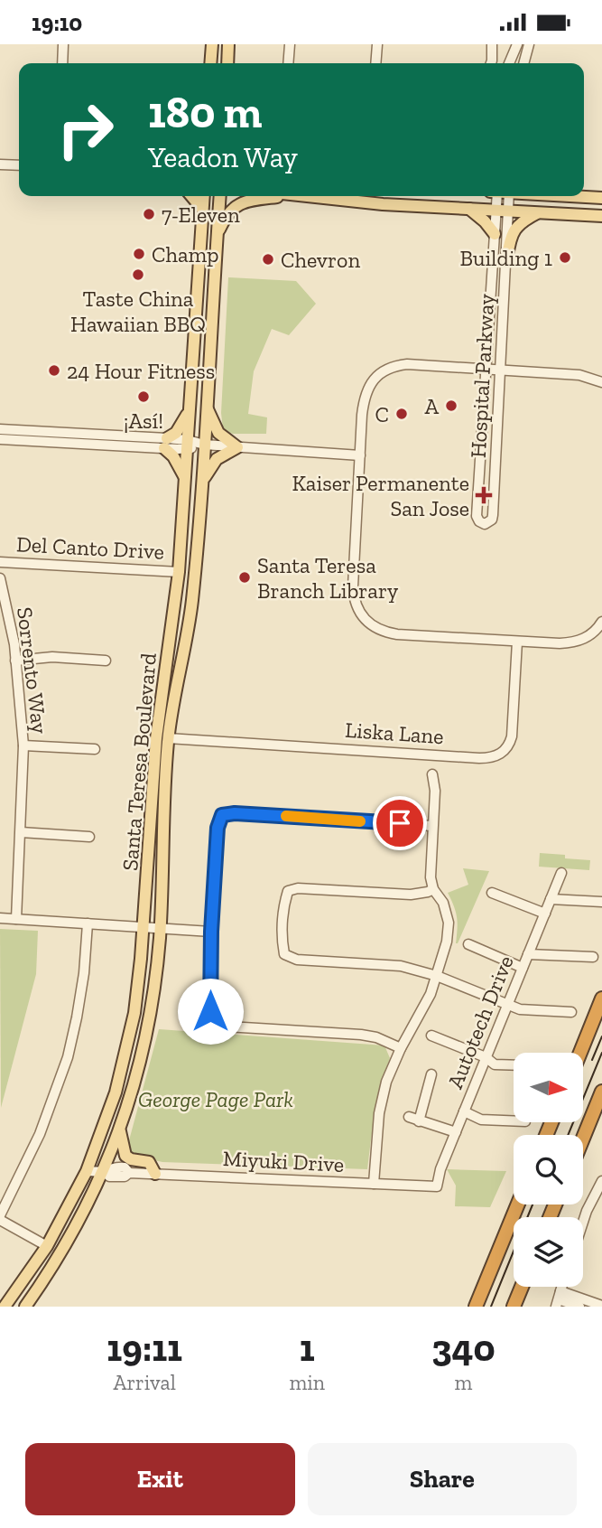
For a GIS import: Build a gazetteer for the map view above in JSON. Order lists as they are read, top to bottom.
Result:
{
  "streets": {
    "main road": ["Santa Teresa Boulevard"],
    "street": [
      "Hospital Parkway",
      "Del Canto Drive",
      "Sorrento Way",
      "Liska Lane",
      "Autotech Drive",
      "Miyuki Drive"
    ]
  },
  "crossings": [
    ["Del Canto Drive", "Santa Teresa Boulevard"],
    ["Liska Lane", "Santa Teresa Boulevard"],
    ["Santa Teresa Boulevard", "Miyuki Drive"],
    ["Autotech Drive", "Miyuki Drive"]
  ],
  "parks": ["George Page Park"],
  "places": {
    "other": [
      "7-Eleven",
      "Champ",
      "Building 1",
      "Chevron",
      "Taste China Hawaiian BBQ",
      "24 Hour Fitness",
      "¡Así!",
      "A",
      "C",
      "Santa Teresa Branch Library"
    ],
    "health": ["Kaiser Permanente San Jose"]
  },
  "north": "right",
  "page": {
    "status": "19:10",
    "turn": ["180 m", "Yeadon Way"],
    "eta": [
      "19:11",
      "Arrival",
      "1",
      "min",
      "340",
      "m"
    ],
    "buttons": ["Exit", "Share"]
  }
}
